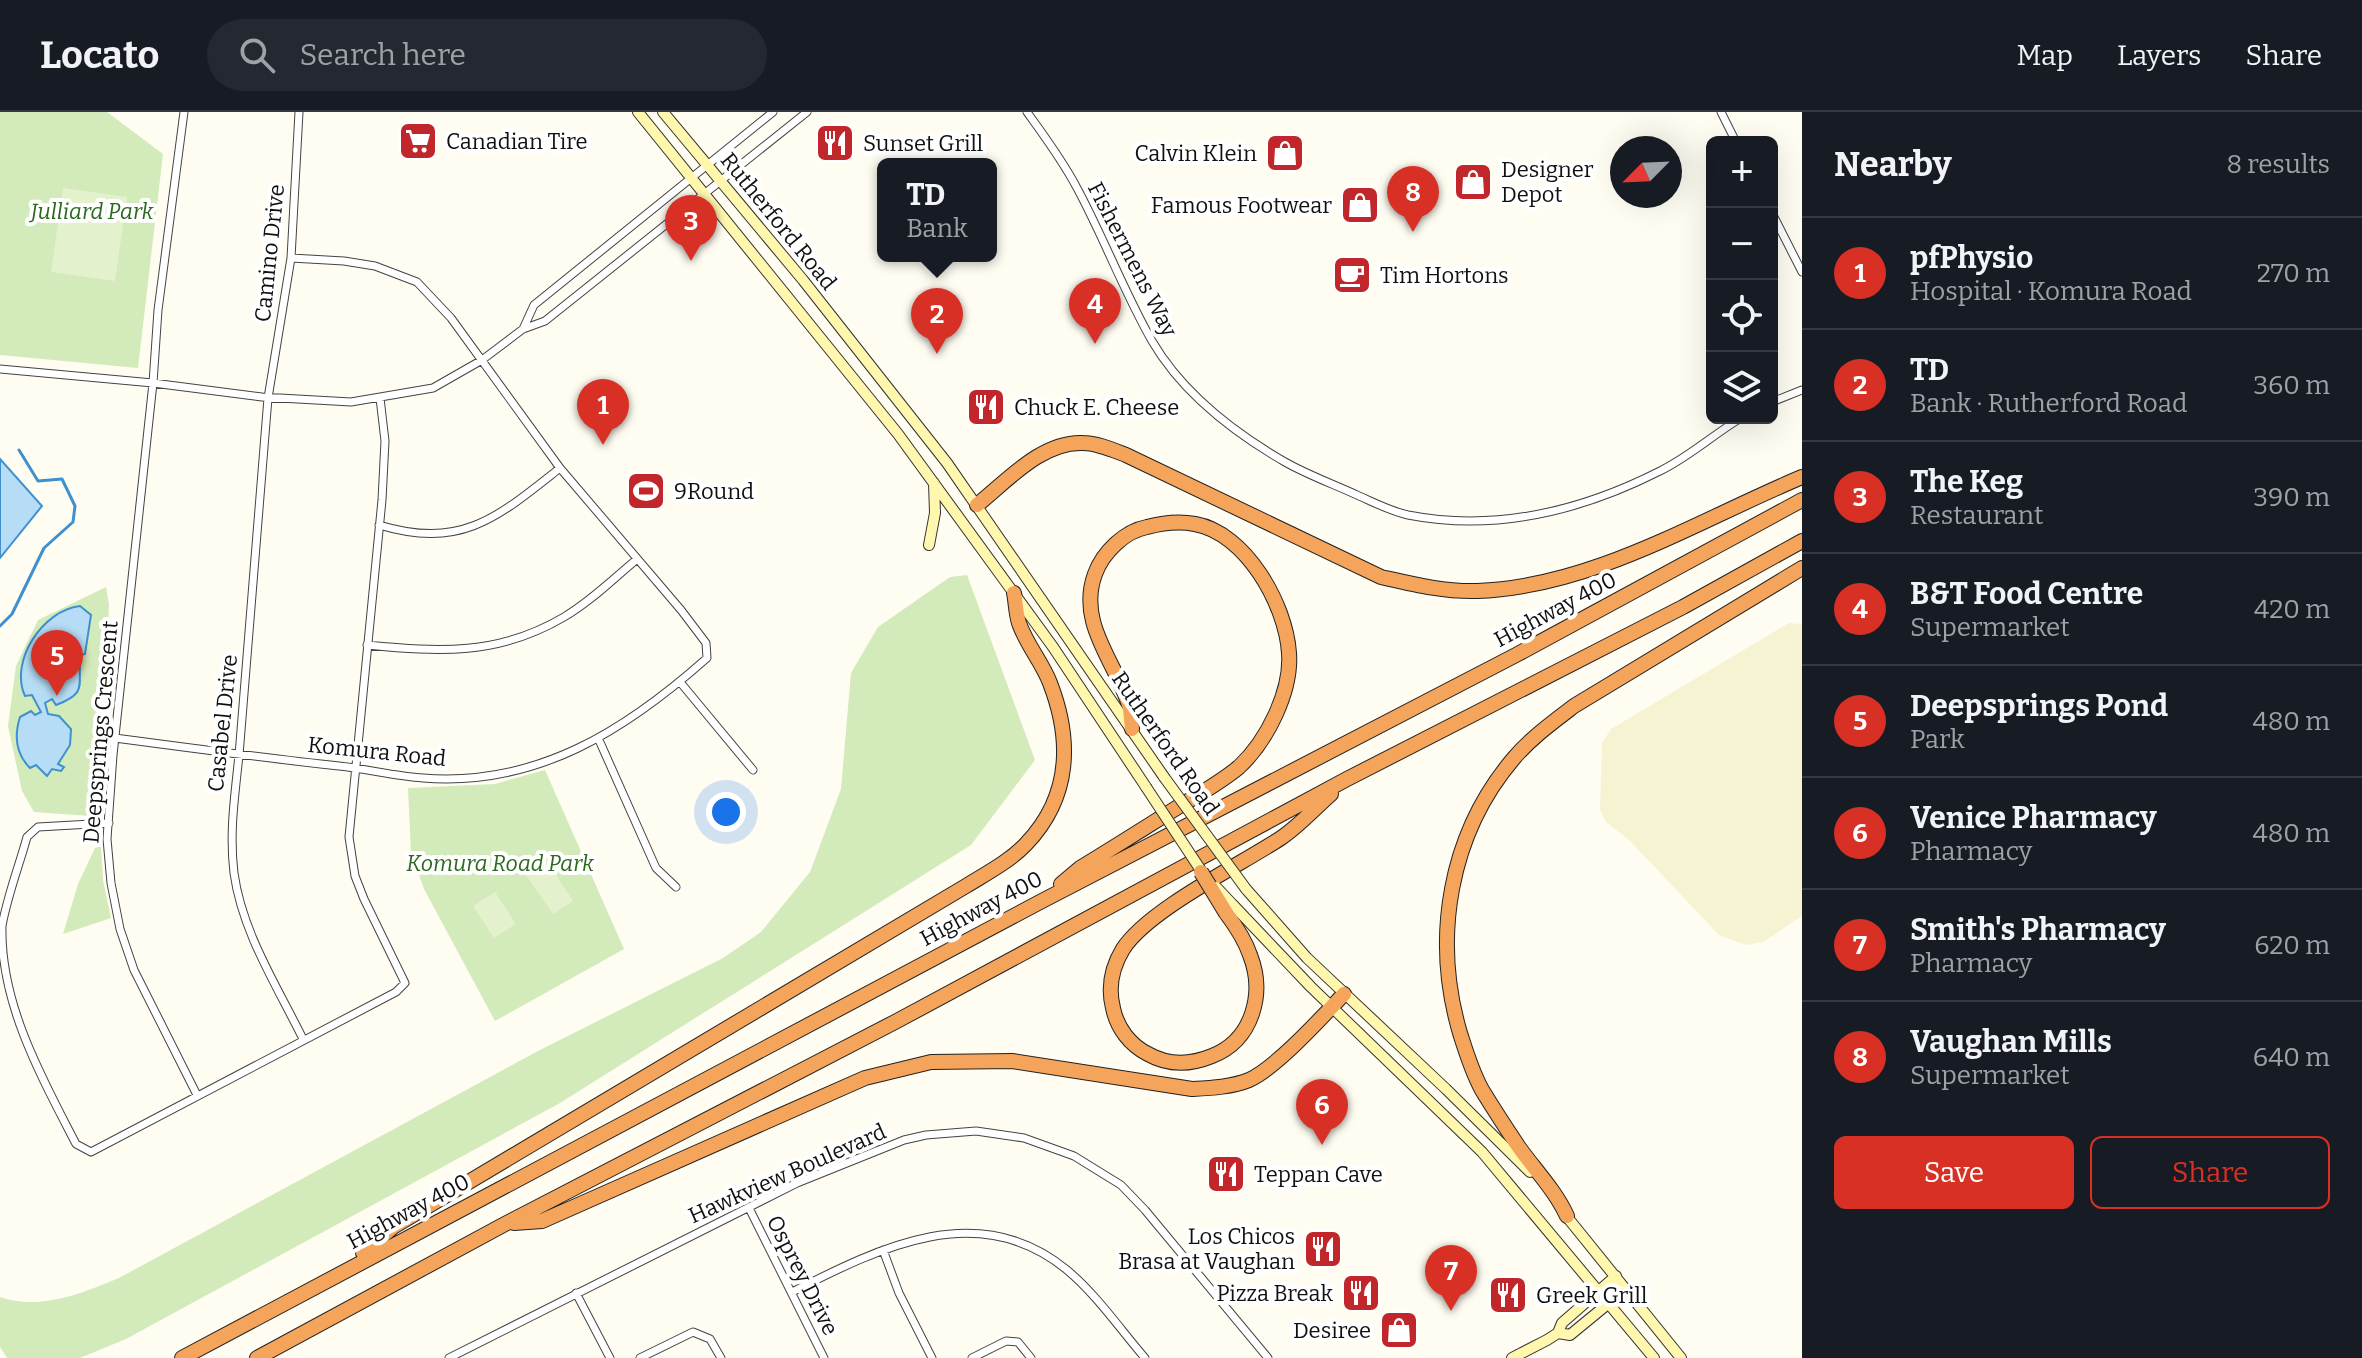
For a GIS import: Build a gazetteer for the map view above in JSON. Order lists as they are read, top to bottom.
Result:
{
  "streets": {
    "highway": ["Highway 400"],
    "main road": ["Rutherford Road"],
    "street": [
      "Camino Drive",
      "Fishermens Way",
      "Casabel Drive",
      "Deepsprings Crescent",
      "Komura Road",
      "Hawkview Boulevard",
      "Osprey Drive"
    ]
  },
  "crossings": [
    ["Camino Drive", "Casabel Drive"],
    ["Camino Drive", "Komura Road"],
    ["Casabel Drive", "Komura Road"],
    ["Deepsprings Crescent", "Komura Road"],
    ["Hawkview Boulevard", "Osprey Drive"]
  ],
  "parks": ["Julliard Park", "Komura Road Park"],
  "places": {
    "supermarket": ["Canadian Tire"],
    "restaurant": [
      "Sunset Grill",
      "Chuck E. Cheese",
      "Teppan Cave",
      "Los Chicos Brasa at Vaughan",
      "Pizza Break",
      "Greek Grill"
    ],
    "shop": [
      "Calvin Klein",
      "Designer Depot",
      "Famous Footwear",
      "Desiree"
    ],
    "cafe": ["Tim Hortons"],
    "sports": ["9Round"]
  },
  "north": "bottom left",
  "page": {
    "header": "Locato",
    "search": "Search here",
    "nav": ["Map", "Layers", "Share"],
    "heading": ["Nearby", "8 results"],
    "map_buttons": ["+", "−"],
    "popup": ["TD", "Bank"],
    "pins": [
      "8",
      "3",
      "4",
      "2",
      "1",
      "5",
      "6",
      "7"
    ],
    "list": [
      {
        "mark": "1",
        "name": "pfPhysio",
        "note": "Hospital · Komura Road",
        "value": "270 m"
      },
      {
        "mark": "2",
        "name": "TD",
        "note": "Bank · Rutherford Road",
        "value": "360 m"
      },
      {
        "mark": "3",
        "name": "The Keg",
        "note": "Restaurant",
        "value": "390 m"
      },
      {
        "mark": "4",
        "name": "B&T Food Centre",
        "note": "Supermarket",
        "value": "420 m"
      },
      {
        "mark": "5",
        "name": "Deepsprings Pond",
        "note": "Park",
        "value": "480 m"
      },
      {
        "mark": "6",
        "name": "Venice Pharmacy",
        "note": "Pharmacy",
        "value": "480 m"
      },
      {
        "mark": "7",
        "name": "Smith's Pharmacy",
        "note": "Pharmacy",
        "value": "620 m"
      },
      {
        "mark": "8",
        "name": "Vaughan Mills",
        "note": "Supermarket",
        "value": "640 m"
      }
    ],
    "buttons": ["Save", "Share"]
  }
}
